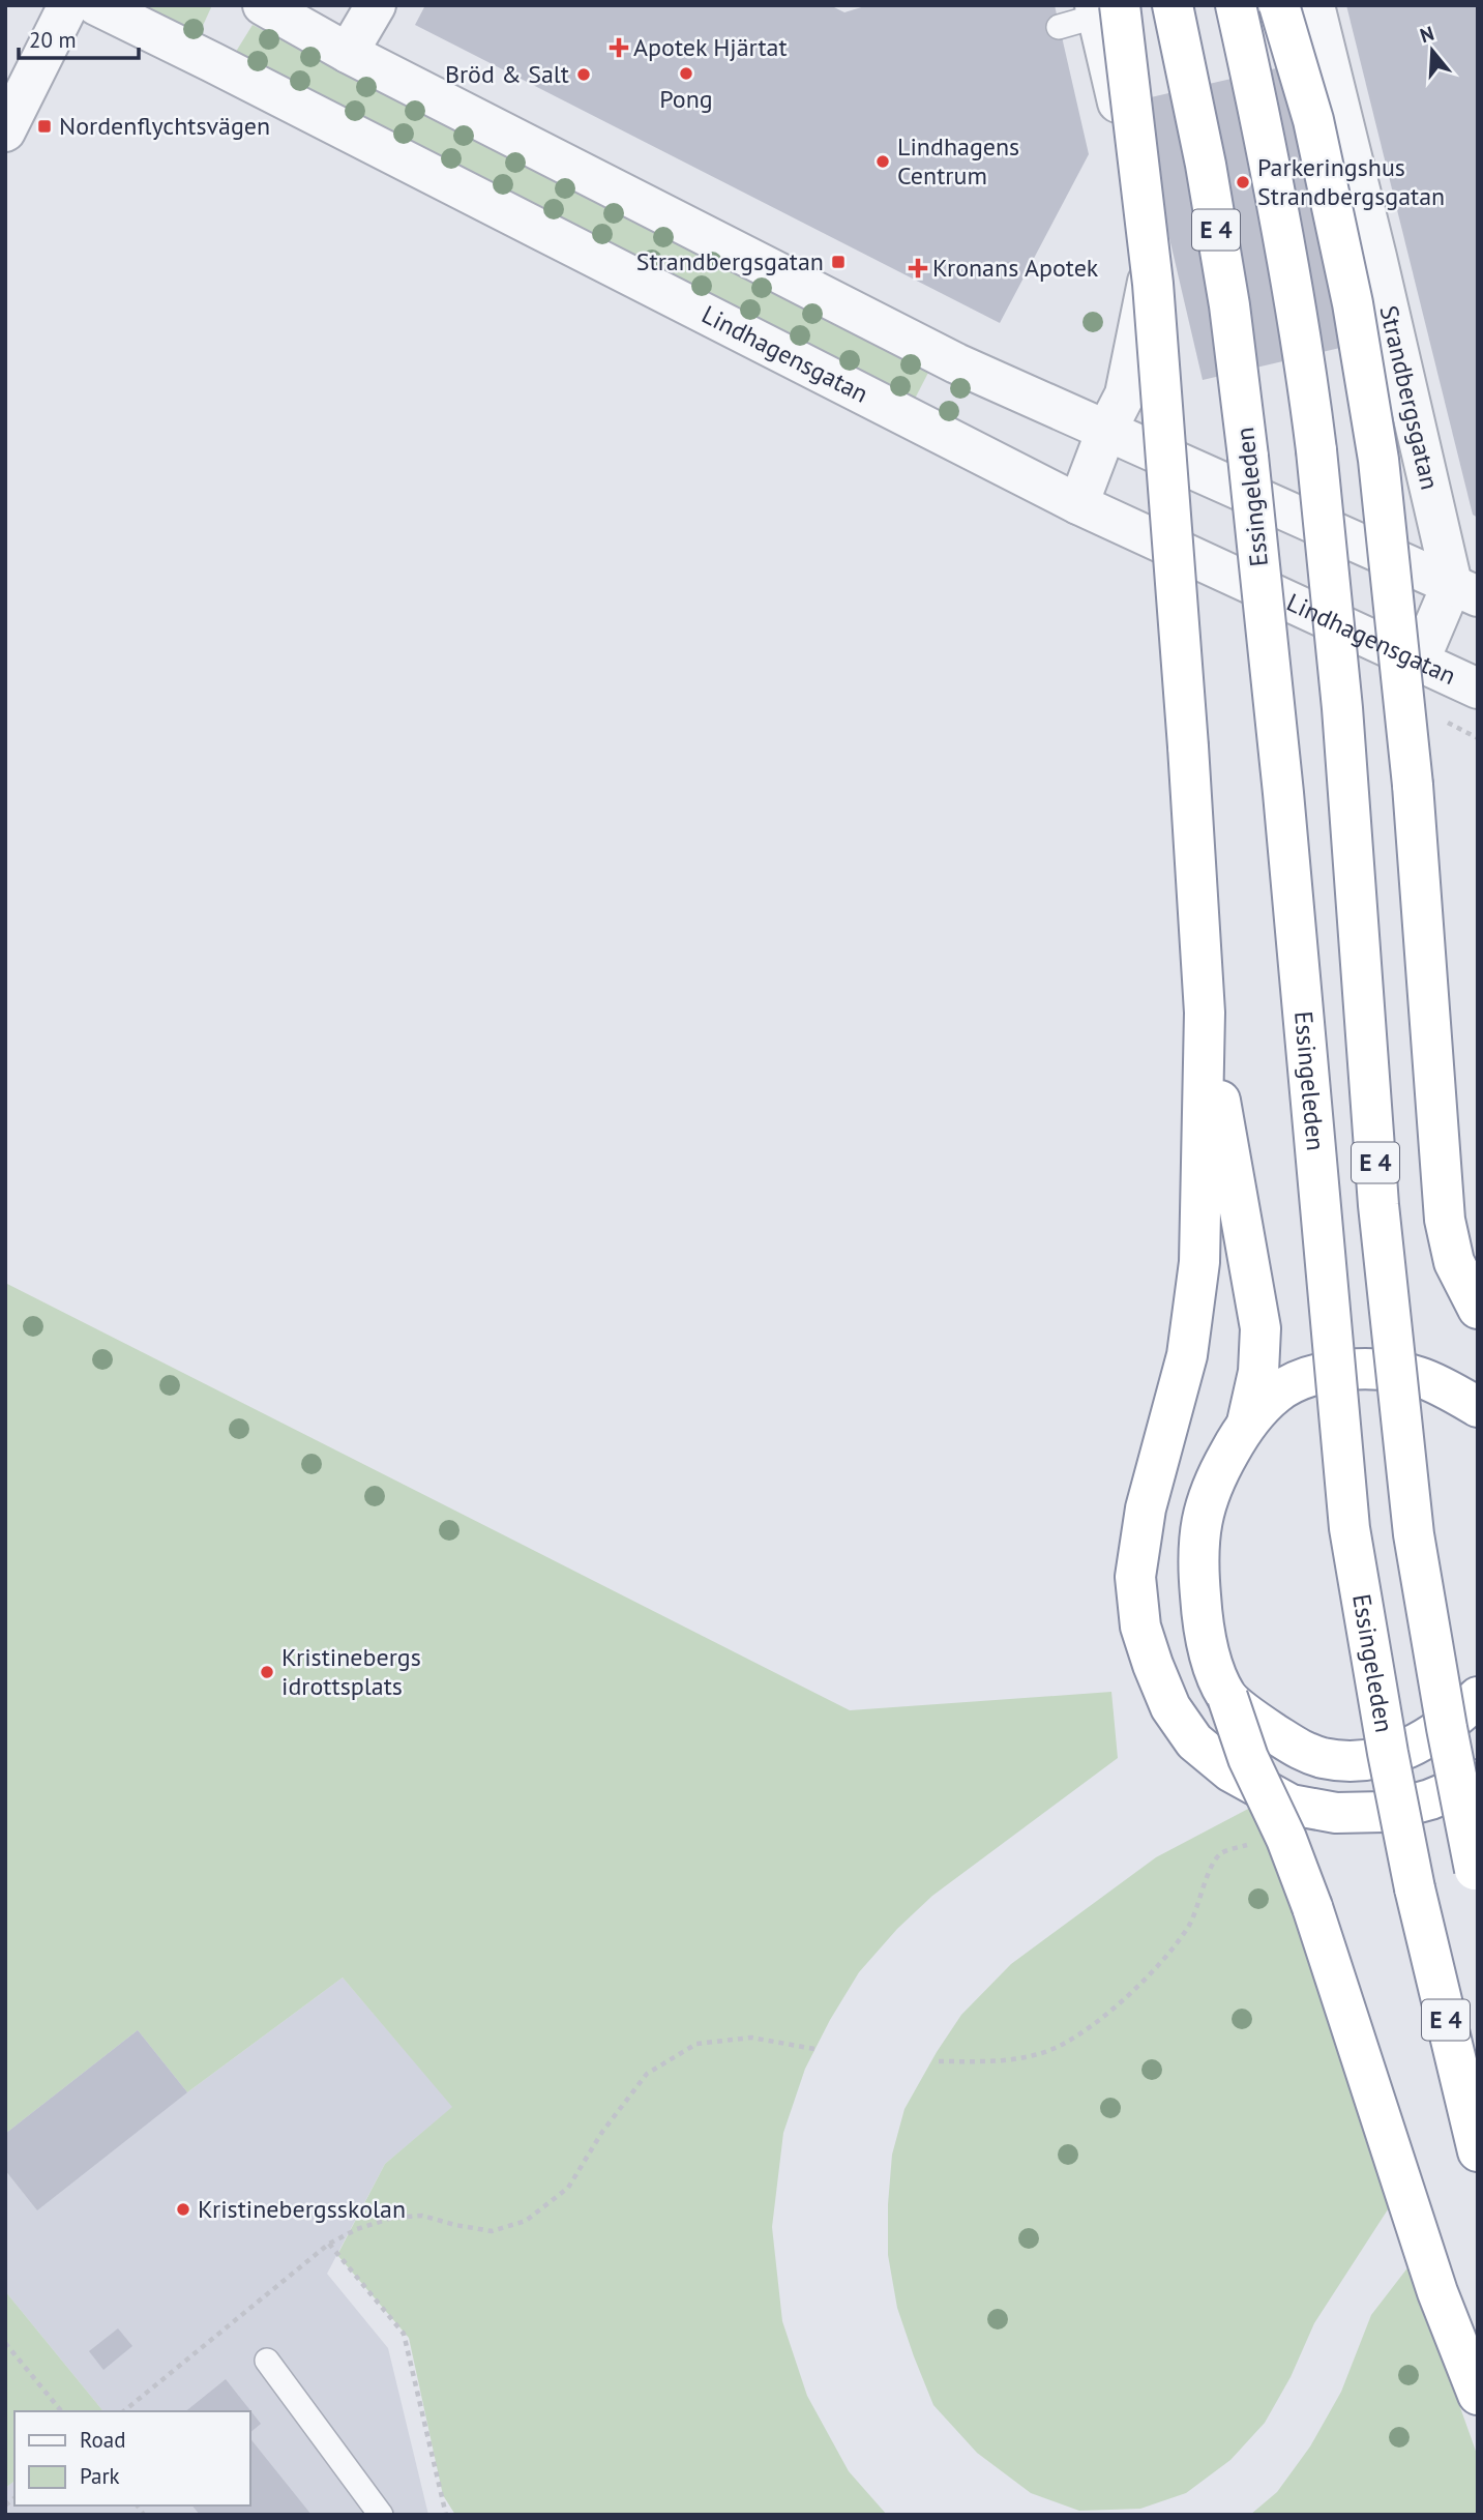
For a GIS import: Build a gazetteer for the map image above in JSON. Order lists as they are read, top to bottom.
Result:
{
  "streets": {
    "highway": ["E 4", "Essingeleden"],
    "street": ["Lindhagensgatan", "Strandbergsgatan"]
  },
  "places": {
    "health": ["Apotek Hjärtat", "Kronans Apotek"],
    "other": [
      "Pong",
      "Bröd & Salt",
      "Lindhagens Centrum",
      "Parkeringshus Strandbergsgatan",
      "Kristinebergs idrottsplats",
      "Kristinebergsskolan"
    ],
    "transit": ["Nordenflychtsvägen", "Strandbergsgatan"]
  },
  "legend": ["Road", "Park"],
  "scale_bar": "20 m",
  "north": "top"
}
